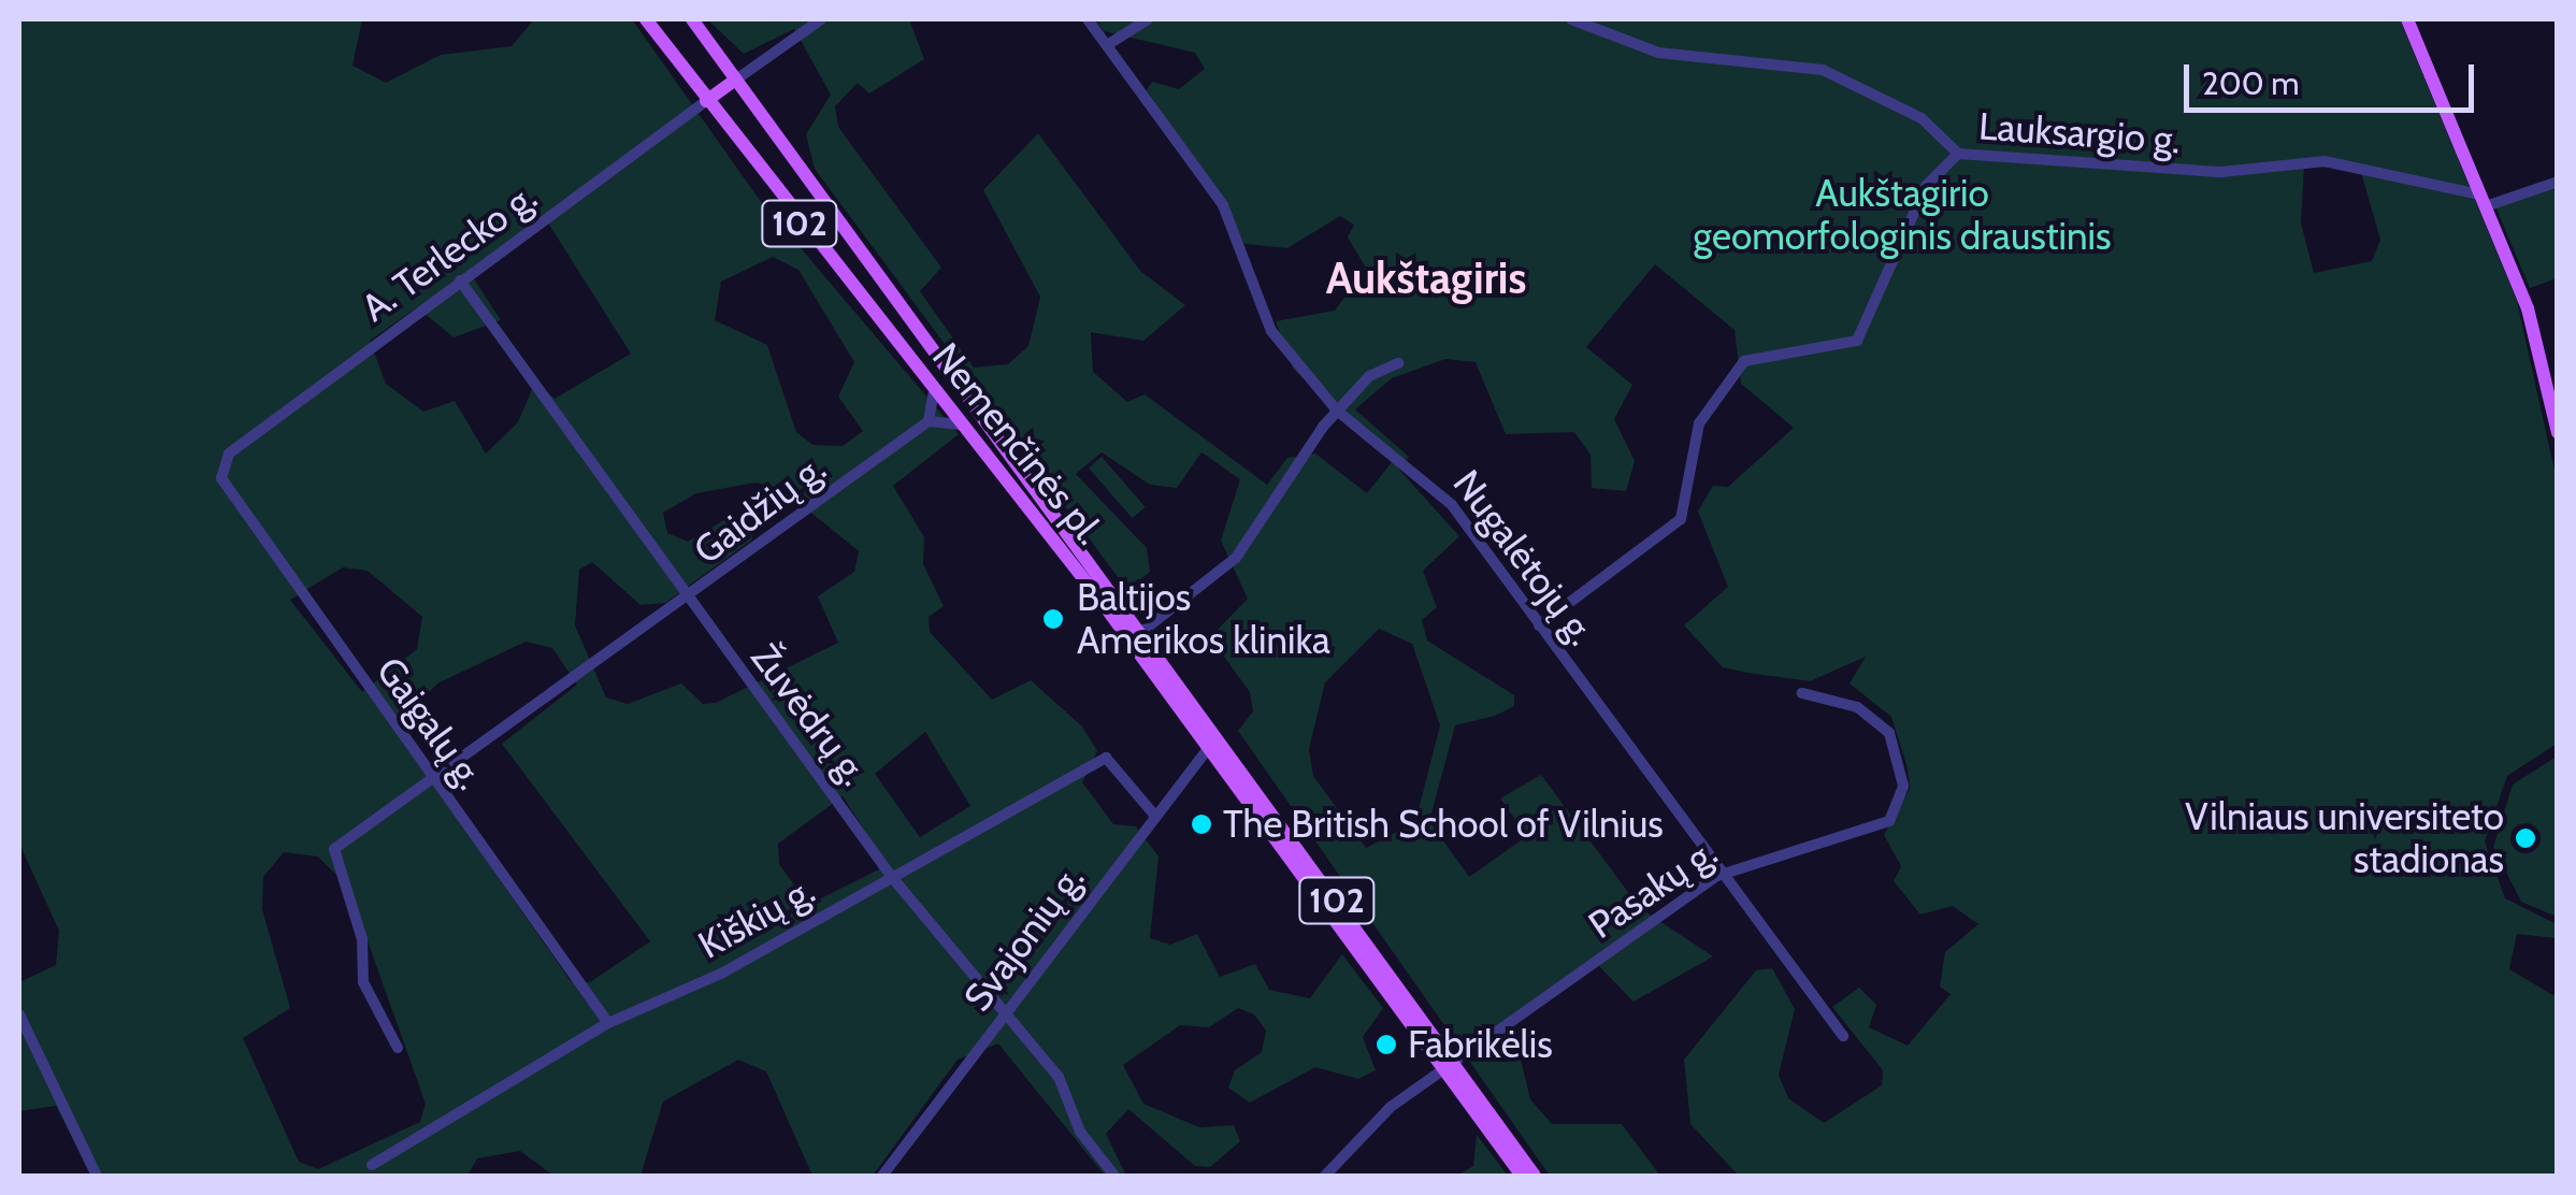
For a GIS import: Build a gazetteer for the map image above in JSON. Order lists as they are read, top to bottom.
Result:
{
  "streets": {
    "main road": ["102", "Nemenčinės pl."],
    "street": [
      "Lauksargio g.",
      "A. Terlecko g.",
      "Gaidžių g.",
      "Nugalėtojų g.",
      "Žuvėdrų g.",
      "Gaigalų g.",
      "Pasakų g.",
      "Kiškių g.",
      "Svajonių g."
    ]
  },
  "crossings": [
    ["A. Terlecko g.", "Nemenčinės pl."],
    ["A. Terlecko g.", "Žuvėdrų g."],
    ["A. Terlecko g.", "Gaigalų g."],
    ["Nemenčinės pl.", "Pasakų g."],
    ["Nemenčinės pl.", "Svajonių g."],
    ["Gaidžių g.", "Žuvėdrų g."],
    ["Gaidžių g.", "Gaigalų g."],
    ["Nugalėtojų g.", "Pasakų g."],
    ["Žuvėdrų g.", "Kiškių g."],
    ["Žuvėdrų g.", "Svajonių g."],
    ["Gaigalų g.", "Kiškių g."],
    ["Kiškių g.", "Svajonių g."]
  ],
  "districts": ["Aukštagiris"],
  "parks": ["Aukštagirio geomorfologinis draustinis"],
  "places": [
    "Baltijos Amerikos klinika",
    "The British School of Vilnius",
    "Vilniaus universiteto stadionas",
    "Fabrikėlis"
  ],
  "scale_bar": "200 m"
}
